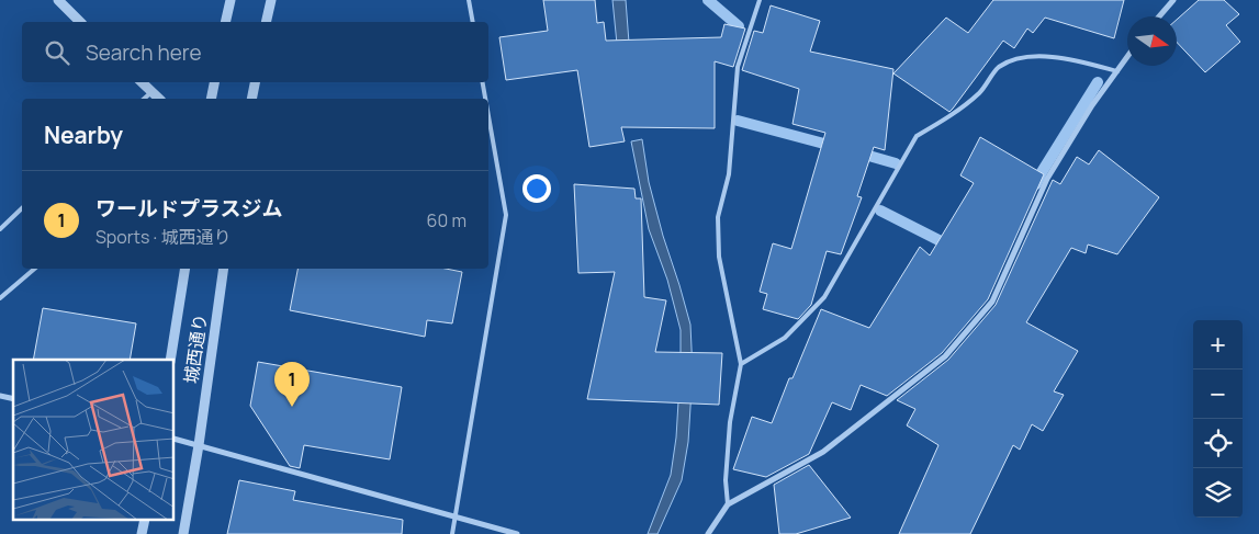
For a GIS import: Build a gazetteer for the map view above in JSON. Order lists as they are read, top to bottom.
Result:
{
  "streets": {
    "street": ["城西通り"]
  },
  "north": "right",
  "page": {
    "search": "Search here",
    "heading": "Nearby",
    "list": [
      {
        "mark": "1",
        "name": "ワールドプラスジム",
        "note": "Sports · 城西通り",
        "value": "60 m"
      }
    ],
    "map_buttons": ["+", "−"],
    "pins": "1"
  }
}
